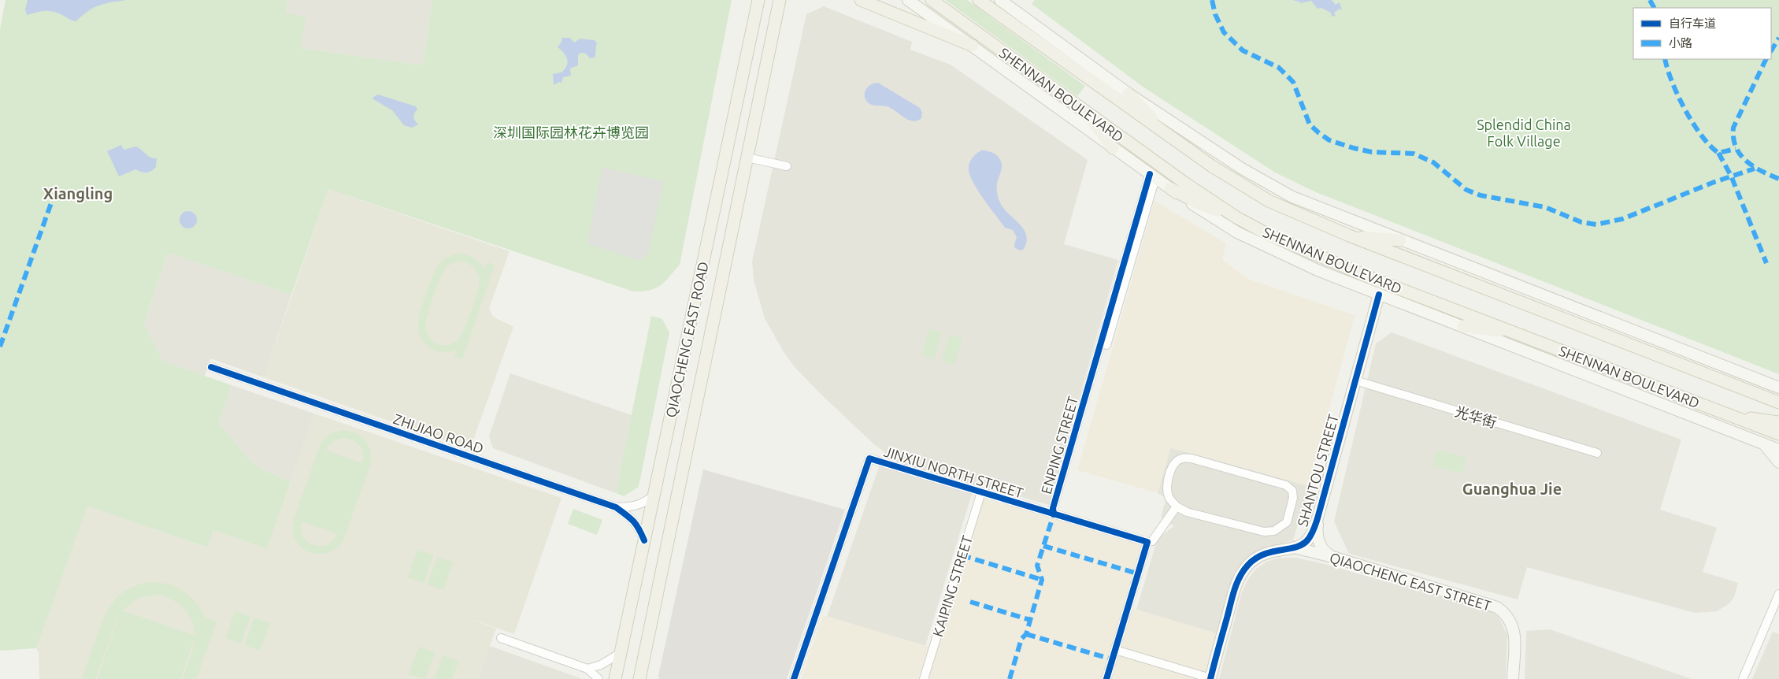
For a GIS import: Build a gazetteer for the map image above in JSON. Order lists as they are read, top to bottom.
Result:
{
  "streets": {
    "main road": [
      "SHENNAN BOULEVARD",
      "QIAOCHENG EAST ROAD",
      "SHANTOU STREET",
      "QIAOCHENG EAST STREET"
    ],
    "street": [
      "光华街",
      "ZHIJIAO ROAD",
      "ENPING STREET",
      "JINXIU NORTH STREET",
      "KAIPING STREET"
    ]
  },
  "crossings": [
    ["QIAOCHENG EAST ROAD", "ZHIJIAO ROAD"],
    ["光华街", "SHANTOU STREET"],
    ["ENPING STREET", "JINXIU NORTH STREET"],
    ["SHANTOU STREET", "QIAOCHENG EAST STREET"],
    ["JINXIU NORTH STREET", "KAIPING STREET"]
  ],
  "districts": ["Xiangling", "Guanghua Jie"],
  "parks": ["Splendid China Folk Village", "深圳国际园林花卉博览园"],
  "legend": ["自行车道", "小路"]
}
